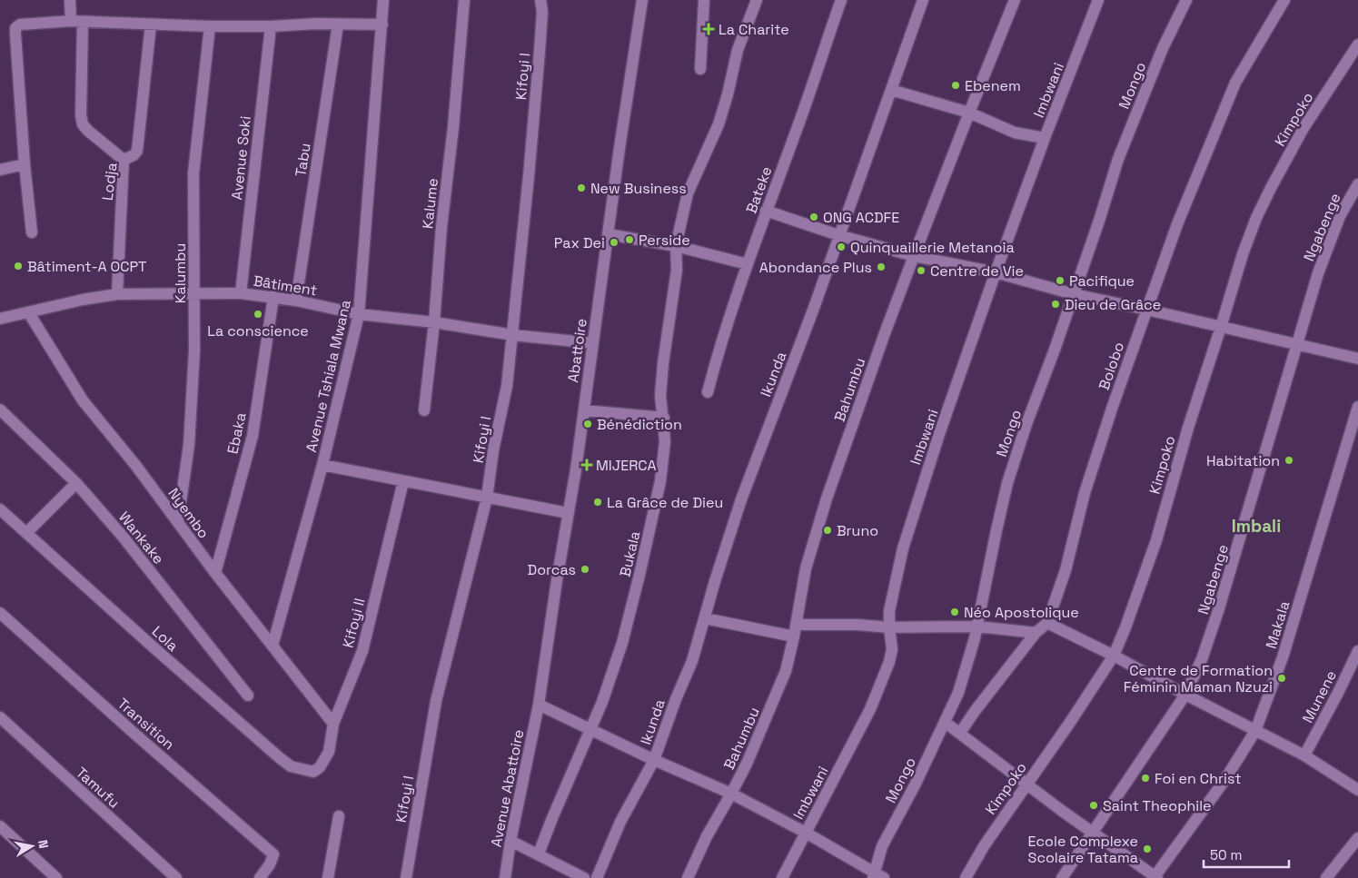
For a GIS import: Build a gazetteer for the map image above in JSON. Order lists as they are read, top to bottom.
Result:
{
  "streets": {
    "street": [
      "Kifoyi I",
      "Mongo",
      "Imbwani",
      "Kimpoko",
      "Avenue Soki",
      "Tabu",
      "Lodja",
      "Bateke",
      "Kalume",
      "Ngabenge",
      "Kalumbu",
      "Bâtiment",
      "Abattoire",
      "Bolobo",
      "Ikunda",
      "Avenue Tshiala Mwana",
      "Bahumbu",
      "Ebaka",
      "Nyembo",
      "Wankake",
      "Bukala",
      "Kifoyi II",
      "Makala",
      "Lola",
      "Munene",
      "Transition",
      "Tamufu",
      "Avenue Abattoire"
    ]
  },
  "crossings": [
    ["Kifoyi I", "Bâtiment"],
    ["Avenue Soki", "Bâtiment"],
    ["Tabu", "Bâtiment"],
    ["Lodja", "Bâtiment"],
    ["Kalume", "Bâtiment"],
    ["Kalumbu", "Bâtiment"],
    ["Kalumbu", "Nyembo"],
    ["Bâtiment", "Abattoire"],
    ["Bâtiment", "Avenue Tshiala Mwana"],
    ["Bâtiment", "Ebaka"],
    ["Bâtiment", "Nyembo"],
    ["Abattoire", "Avenue Abattoire"],
    ["Avenue Tshiala Mwana", "Nyembo"],
    ["Ebaka", "Nyembo"],
    ["Nyembo", "Kifoyi II"],
    ["Kifoyi II", "Lola"]
  ],
  "districts": ["Imbali"],
  "places": {
    "health": ["La Charite", "MIJERCA"],
    "other": [
      "Ebenem",
      "New Business",
      "ONG ACDFE",
      "Perside",
      "Pax Dei",
      "Quinquaillerie Metanoia",
      "Bâtiment-A OCPT",
      "Abondance Plus",
      "Centre de Vie",
      "Pacifique",
      "Dieu de Grâce",
      "La conscience",
      "Bénédiction",
      "Habitation",
      "La Grâce de Dieu",
      "Bruno",
      "Dorcas",
      "Néo Apostolique",
      "Centre de Formation Féminin Maman Nzuzi",
      "Foi en Christ",
      "Saint Theophile",
      "Ecole Complexe Scolaire Tatama"
    ]
  },
  "scale_bar": "50 m",
  "north": "right"
}
